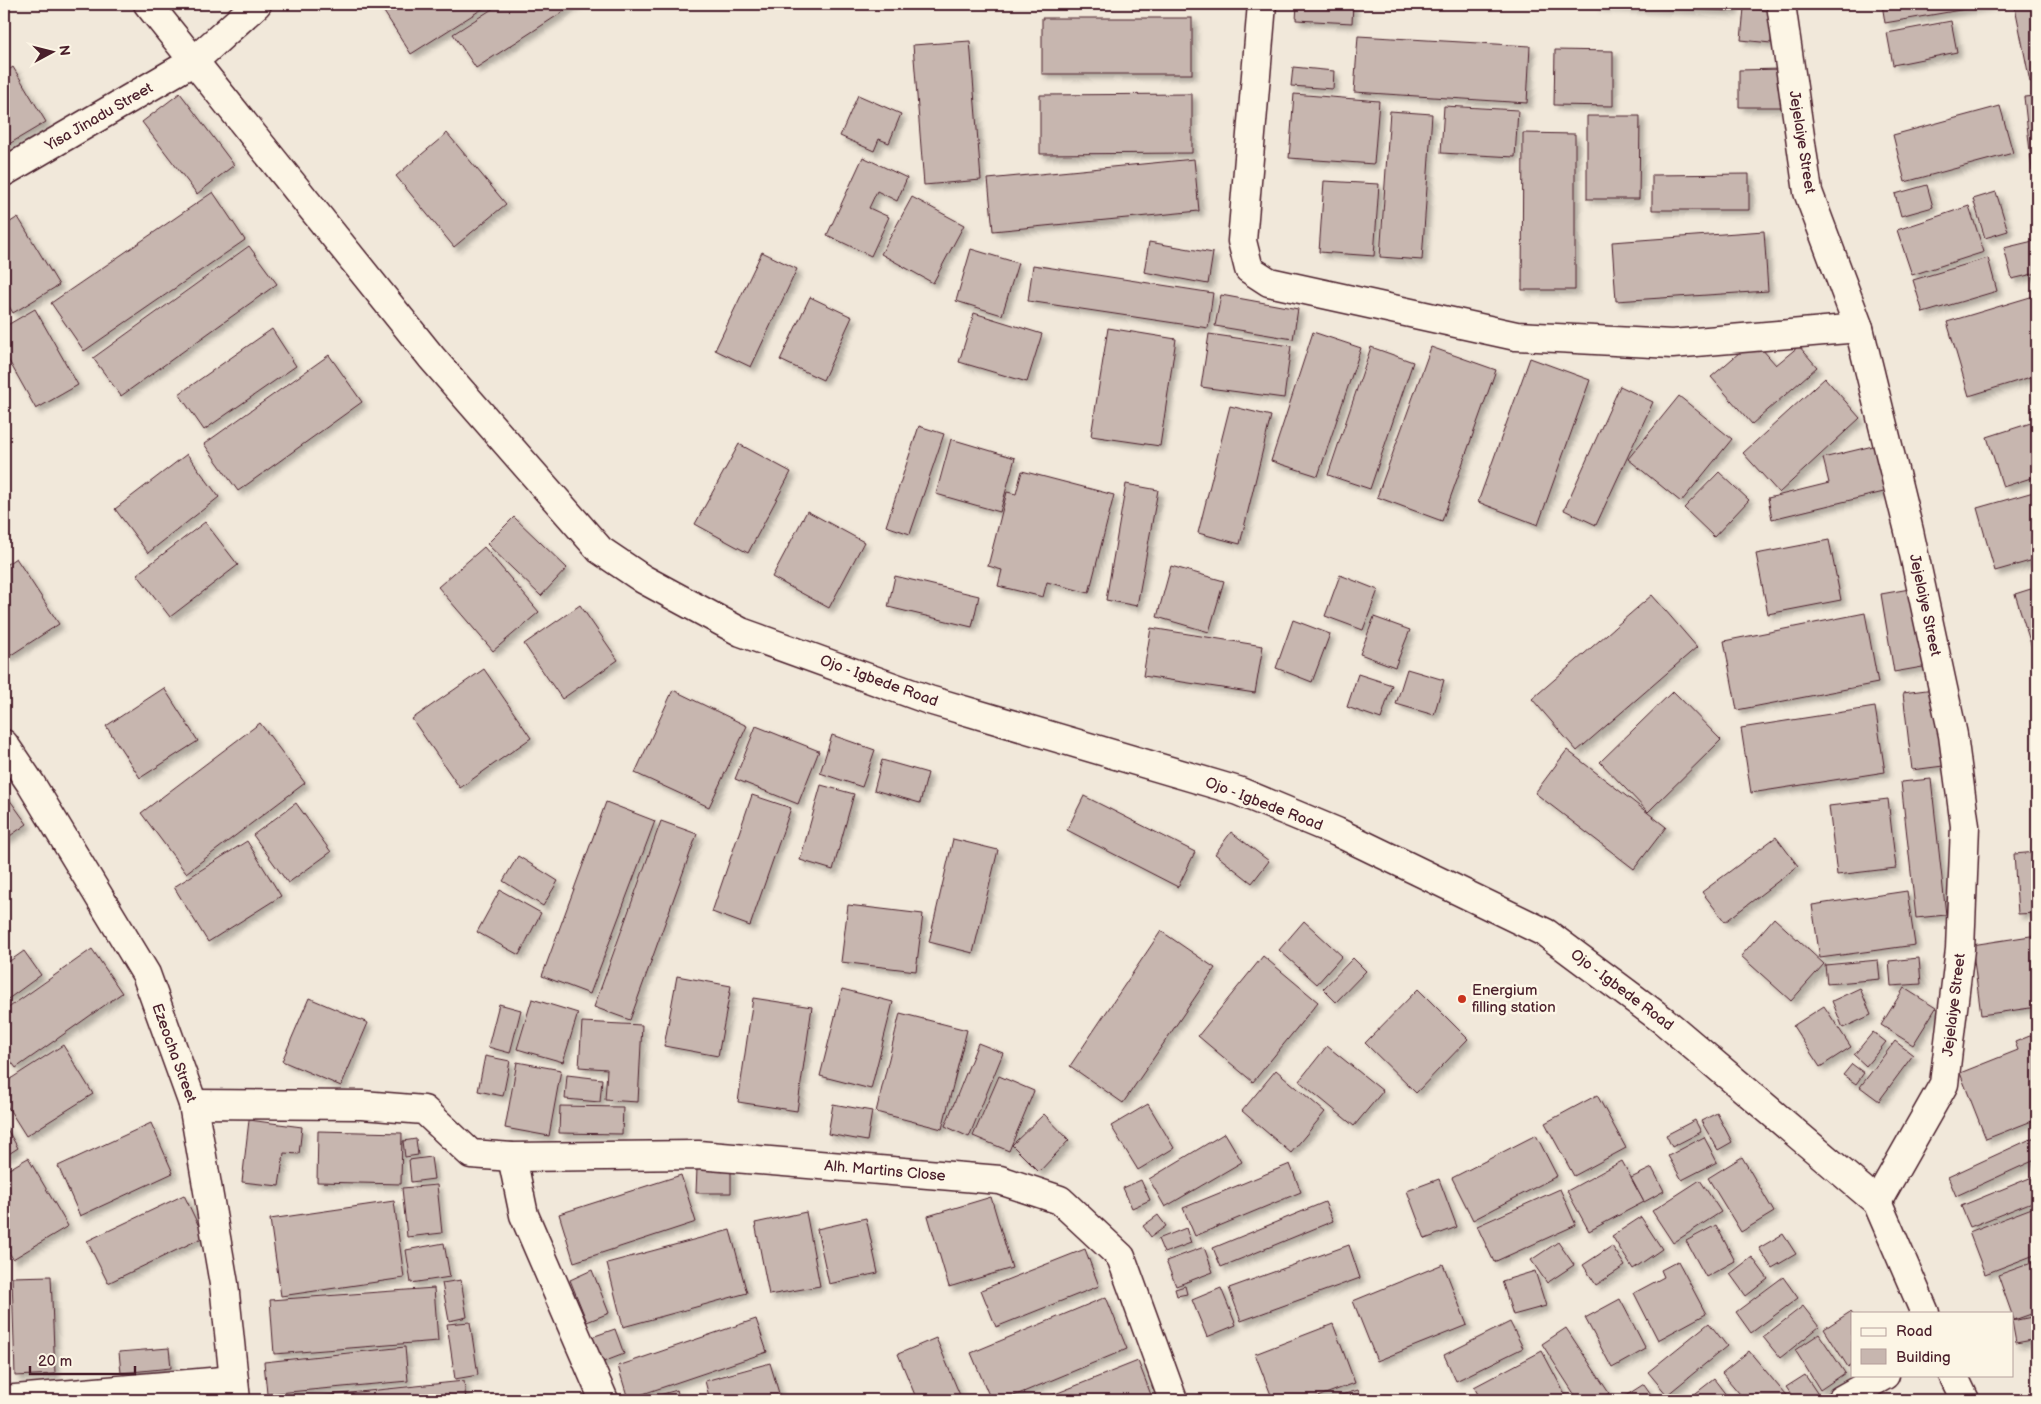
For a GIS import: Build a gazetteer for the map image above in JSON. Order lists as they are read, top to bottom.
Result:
{
  "streets": {
    "street": [
      "Yisa Jinadu Street",
      "Jejelaiye Street",
      "Ojo - Igbede Road",
      "Ezeocha Street",
      "Alh. Martins Close"
    ]
  },
  "crossings": [
    ["Yisa Jinadu Street", "Ojo - Igbede Road"],
    ["Jejelaiye Street", "Ojo - Igbede Road"],
    ["Ezeocha Street", "Alh. Martins Close"]
  ],
  "places": ["Energium filling station"],
  "legend": ["Road", "Building"],
  "scale_bar": "20 m",
  "north": "right"
}
